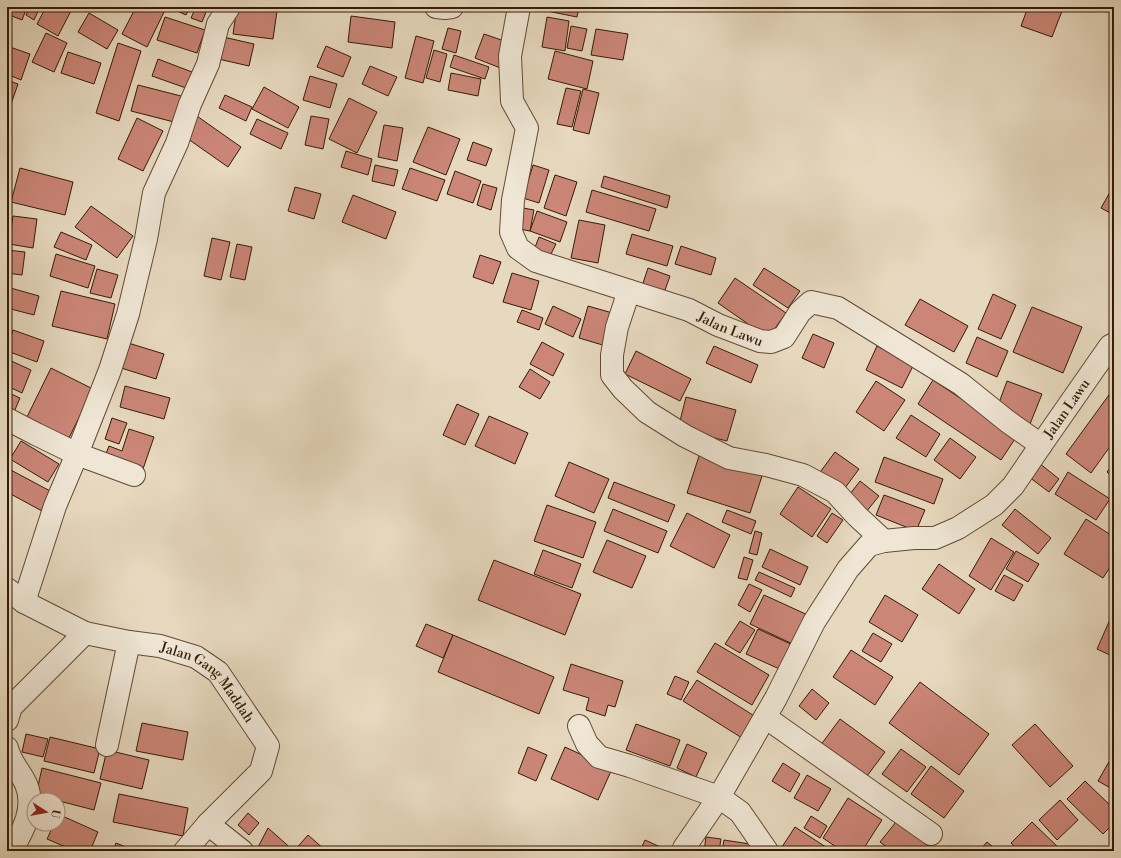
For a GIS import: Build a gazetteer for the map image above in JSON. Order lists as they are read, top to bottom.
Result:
{
  "streets": {
    "street": ["Jalan Lawu", "Jalan Gang Maddah"]
  },
  "north": "right"
}
